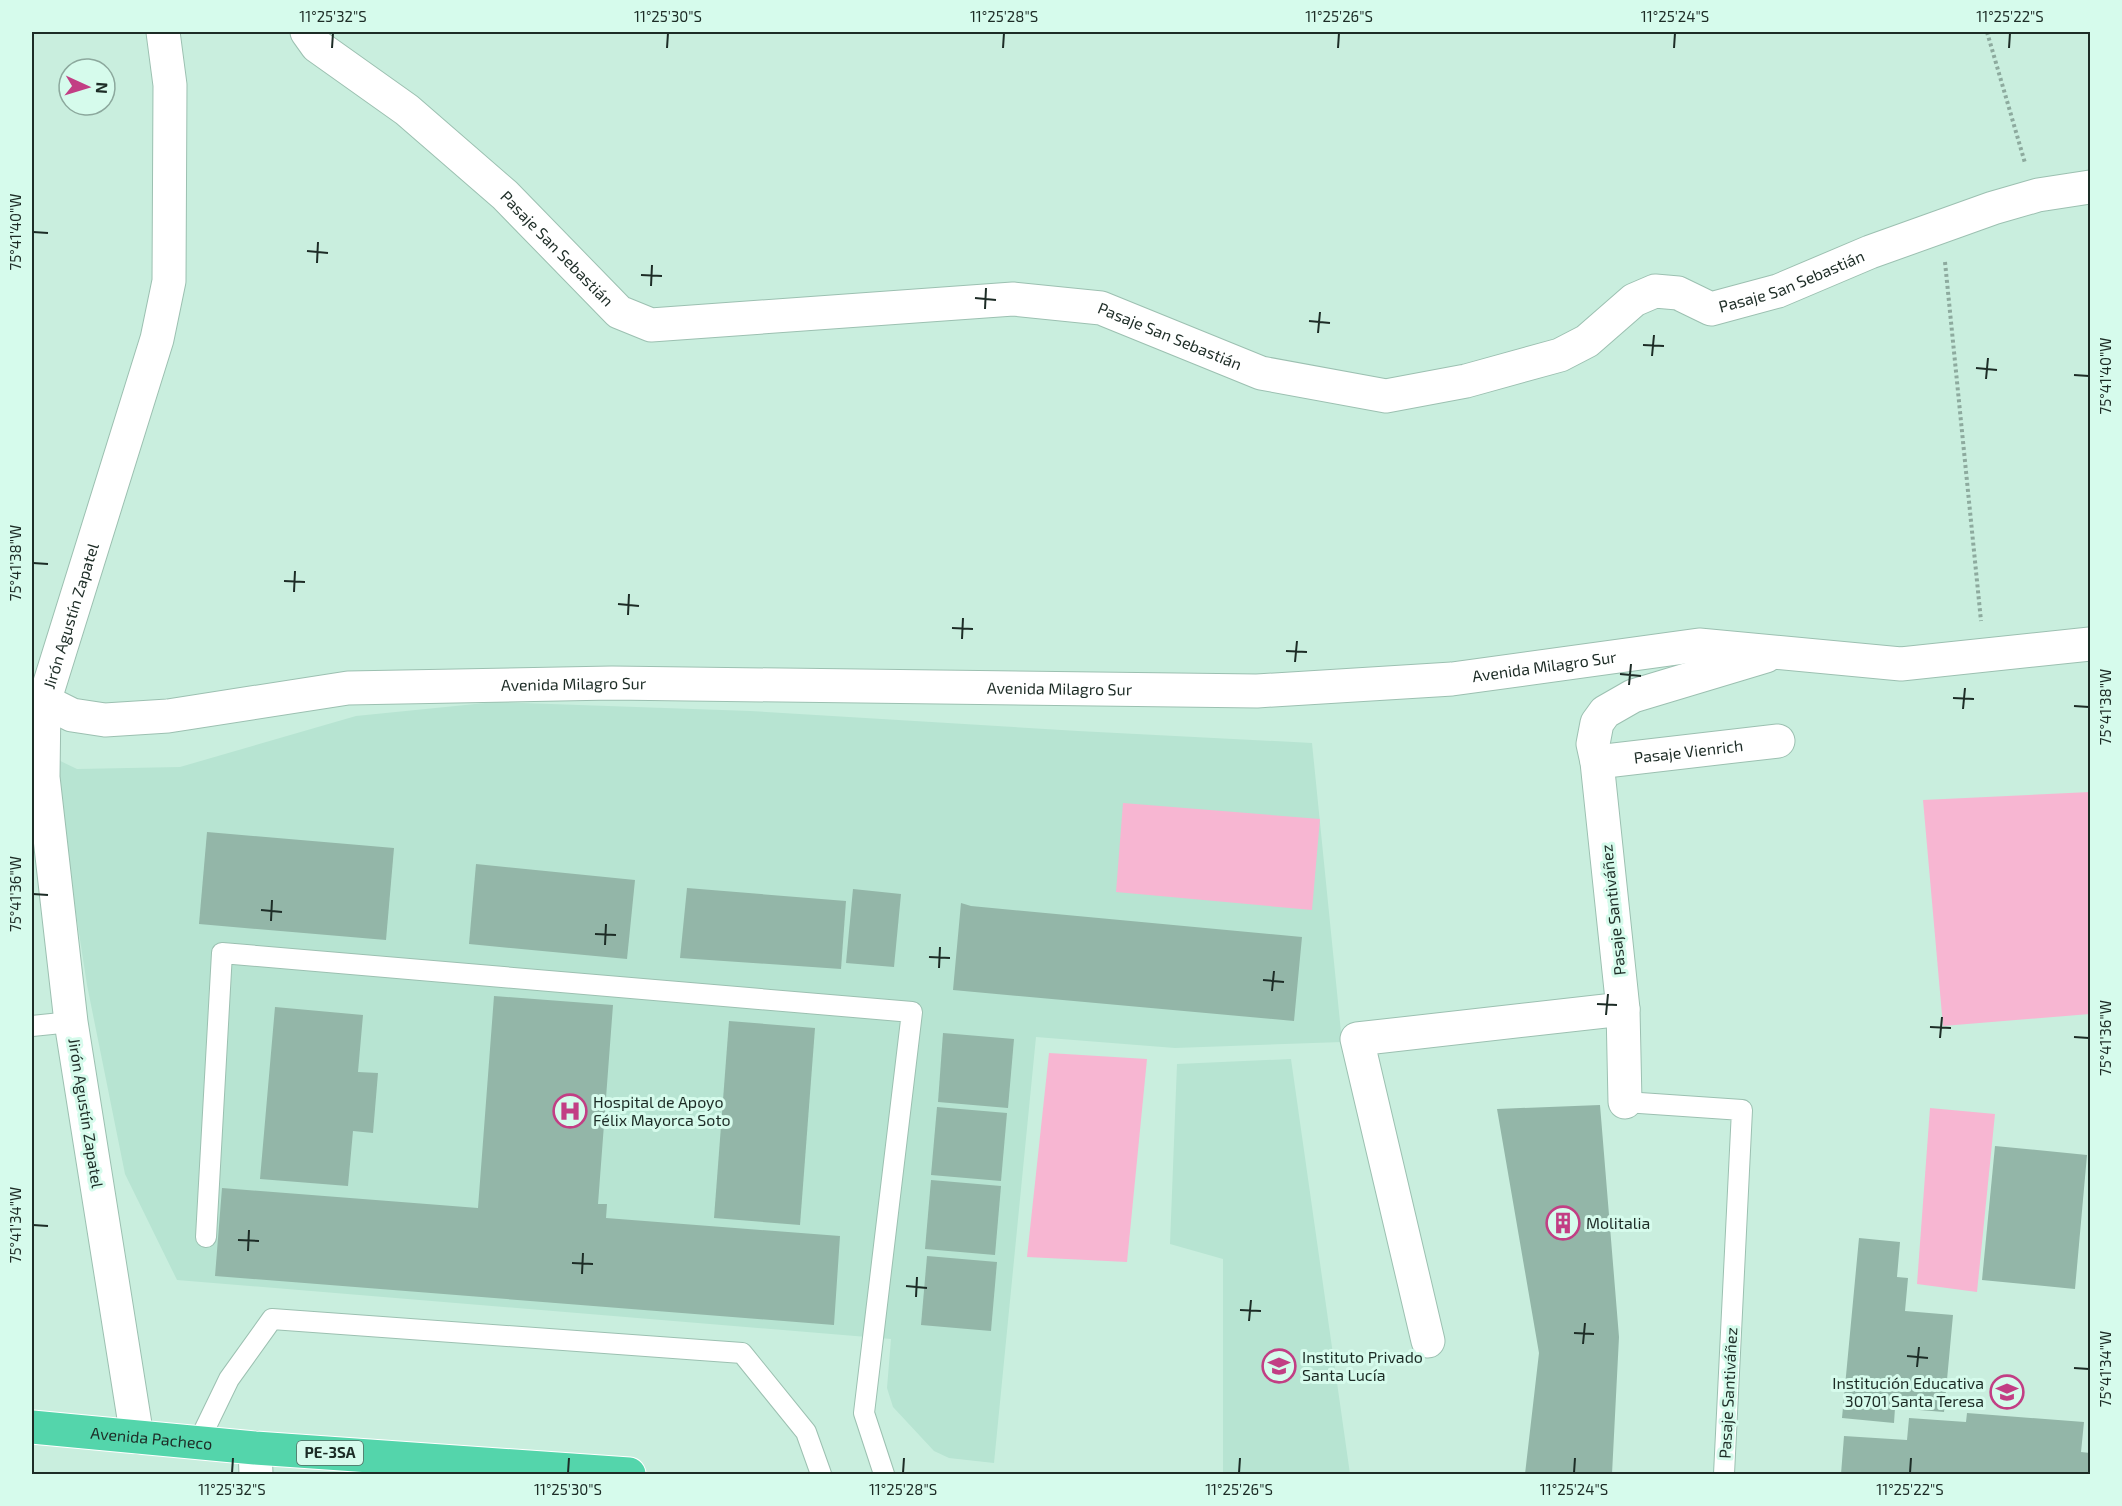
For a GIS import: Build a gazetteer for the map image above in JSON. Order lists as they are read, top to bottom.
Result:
{
  "streets": {
    "highway": ["Avenida Pacheco", "PE-3SA"],
    "street": [
      "Pasaje San Sebastián",
      "Jirón Agustín Zapatel",
      "Avenida Milagro Sur",
      "Pasaje Vienrich",
      "Pasaje Santiváñez"
    ]
  },
  "crossings": [
    ["Jirón Agustín Zapatel", "Avenida Milagro Sur"],
    ["Jirón Agustín Zapatel", "Avenida Pacheco"],
    ["Avenida Milagro Sur", "Pasaje Santiváñez"],
    ["Pasaje Vienrich", "Pasaje Santiváñez"]
  ],
  "places": {
    "hospital": ["Hospital de Apoyo Félix Mayorca Soto"],
    "building": ["Molitalia"],
    "school or university": ["Instituto Privado Santa Lucía", "Institución Educativa 30701 Santa Teresa"]
  },
  "north": "right",
  "coordinates": [
    "11°25'32\"S",
    "11°25'30\"S",
    "11°25'28\"S",
    "11°25'26\"S",
    "11°25'24\"S",
    "11°25'22\"S",
    "75°41'40\"W",
    "75°41'38\"W",
    "75°41'36\"W",
    "75°41'34\"W"
  ]
}
